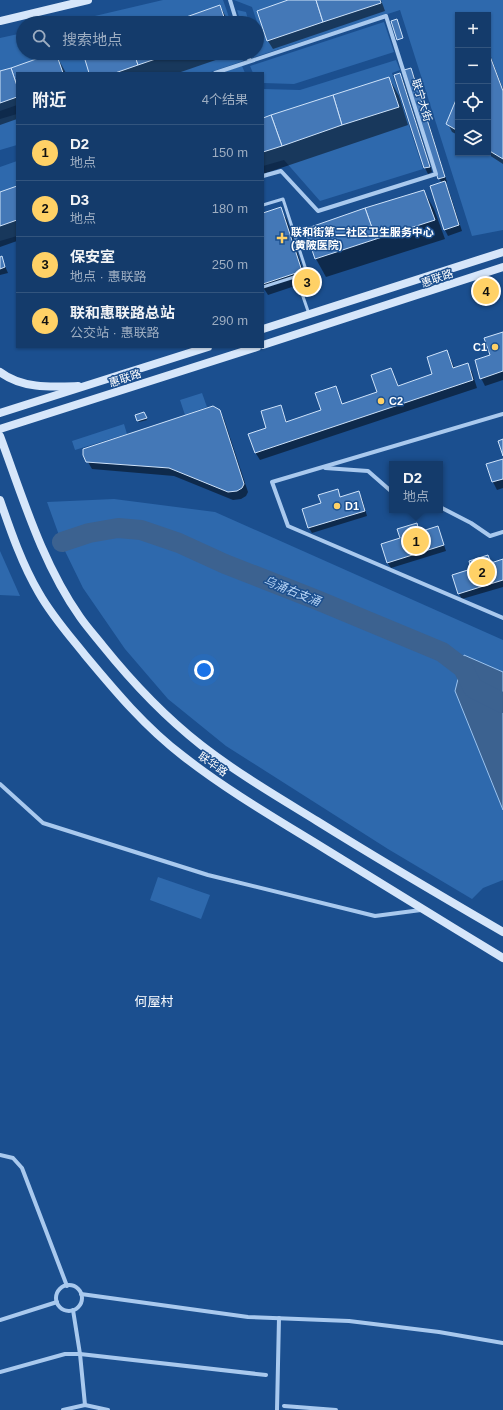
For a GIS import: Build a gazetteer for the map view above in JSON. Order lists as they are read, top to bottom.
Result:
{
  "streets": {
    "street": ["联宁大街", "惠联路", "联华路"]
  },
  "districts": ["何屋村"],
  "water": ["乌涌右支涌"],
  "places": {
    "health": ["联和街第二社区卫生服务中心 (黄陂医院)"],
    "other": ["C1", "C2", "D1"]
  },
  "page": {
    "map_buttons": ["+", "−"],
    "search": "搜索地点",
    "heading": ["附近", "4个结果"],
    "list": [
      {
        "mark": "1",
        "name": "D2",
        "note": "地点",
        "value": "150 m"
      },
      {
        "mark": "2",
        "name": "D3",
        "note": "地点",
        "value": "180 m"
      },
      {
        "mark": "3",
        "name": "保安室",
        "note": "地点 · 惠联路",
        "value": "250 m"
      },
      {
        "mark": "4",
        "name": "联和惠联路总站",
        "note": "公交站 · 惠联路",
        "value": "290 m"
      }
    ],
    "pins": [
      "3",
      "4",
      "1",
      "2"
    ],
    "popup": ["D2", "地点"]
  }
}
